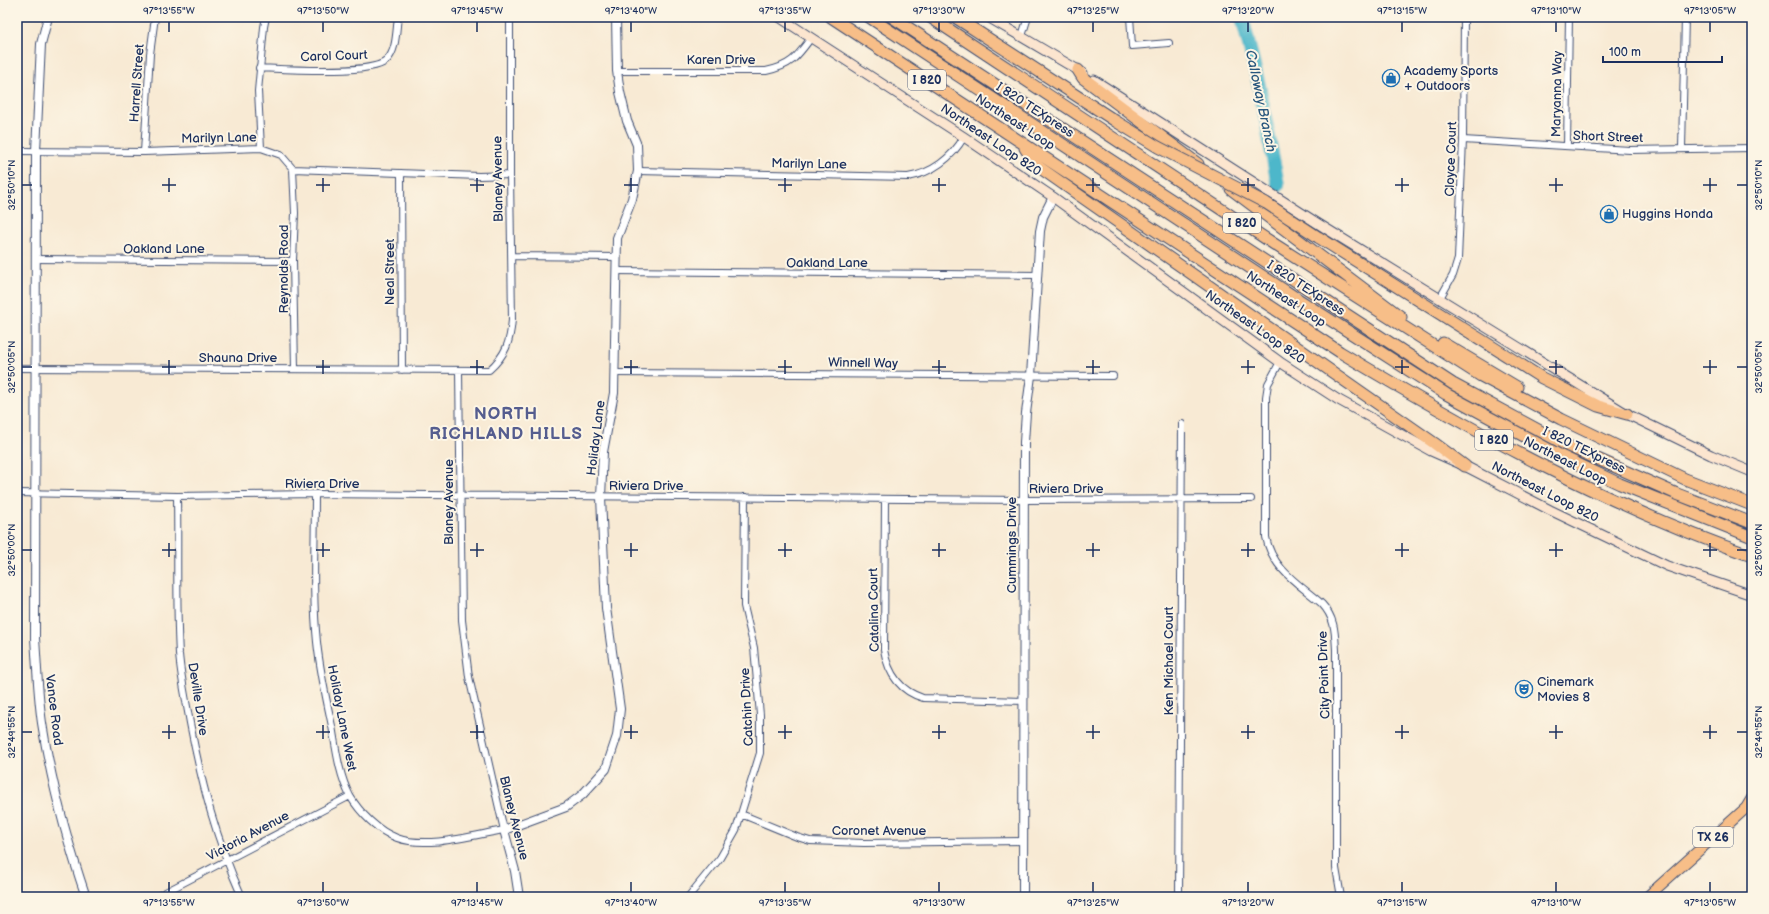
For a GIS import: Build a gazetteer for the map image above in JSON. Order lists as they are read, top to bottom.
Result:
{
  "streets": {
    "highway": ["I 820", "I 820 TEXpress", "Northeast Loop"],
    "main road": ["Northeast Loop 820", "TX 26"],
    "street": [
      "Carol Court",
      "Karen Drive",
      "Harrell Street",
      "Maryanna Way",
      "Short Street",
      "Marilyn Lane",
      "Cloyce Court",
      "Blaney Avenue",
      "Oakland Lane",
      "Reynolds Road",
      "Neal Street",
      "Shauna Drive",
      "Winnell Way",
      "Holiday Lane",
      "Riviera Drive",
      "Cummings Drive",
      "Catalina Court",
      "Ken Michael Court",
      "City Point Drive",
      "Deville Drive",
      "Catchin Drive",
      "Vance Road",
      "Holiday Lane West",
      "Coronet Avenue",
      "Victoria Avenue"
    ]
  },
  "crossings": [
    ["Karen Drive", "Northeast Loop 820"],
    ["Karen Drive", "Holiday Lane"],
    ["Harrell Street", "Marilyn Lane"],
    ["Maryanna Way", "Short Street"],
    ["Short Street", "Cloyce Court"],
    ["Marilyn Lane", "Northeast Loop 820"],
    ["Marilyn Lane", "Reynolds Road"],
    ["Marilyn Lane", "Holiday Lane"],
    ["Marilyn Lane", "Vance Road"],
    ["Northeast Loop 820", "Cummings Drive"],
    ["Northeast Loop 820", "City Point Drive"],
    ["Blaney Avenue", "Shauna Drive"],
    ["Blaney Avenue", "Holiday Lane"],
    ["Blaney Avenue", "Riviera Drive"],
    ["Blaney Avenue", "Holiday Lane West"],
    ["Oakland Lane", "Reynolds Road"],
    ["Oakland Lane", "Holiday Lane"],
    ["Oakland Lane", "Cummings Drive"],
    ["Oakland Lane", "Vance Road"],
    ["Reynolds Road", "Shauna Drive"],
    ["Neal Street", "Shauna Drive"],
    ["Shauna Drive", "Vance Road"],
    ["Winnell Way", "Holiday Lane"],
    ["Winnell Way", "Cummings Drive"],
    ["Holiday Lane", "Riviera Drive"],
    ["Holiday Lane", "Holiday Lane West"],
    ["Riviera Drive", "Cummings Drive"],
    ["Riviera Drive", "Catalina Court"],
    ["Riviera Drive", "Ken Michael Court"],
    ["Riviera Drive", "Deville Drive"],
    ["Riviera Drive", "Catchin Drive"],
    ["Riviera Drive", "Vance Road"],
    ["Riviera Drive", "Holiday Lane West"],
    ["Cummings Drive", "Catalina Court"],
    ["Cummings Drive", "Coronet Avenue"],
    ["Deville Drive", "Victoria Avenue"],
    ["Catchin Drive", "Coronet Avenue"],
    ["Holiday Lane West", "Victoria Avenue"]
  ],
  "districts": ["NORTH RICHLAND HILLS"],
  "water": ["Calloway Branch"],
  "places": {
    "shop": ["Academy Sports + Outdoors", "Huggins Honda"],
    "theatre": ["Cinemark Movies 8"]
  },
  "scale_bar": "100 m",
  "coordinates": [
    "97°13'55\"W",
    "97°13'50\"W",
    "97°13'45\"W",
    "97°13'40\"W",
    "97°13'35\"W",
    "97°13'30\"W",
    "97°13'25\"W",
    "97°13'20\"W",
    "97°13'15\"W",
    "97°13'10\"W",
    "97°13'05\"W",
    "32°50'10\"N",
    "32°50'05\"N",
    "32°50'00\"N",
    "32°49'55\"N"
  ]
}
